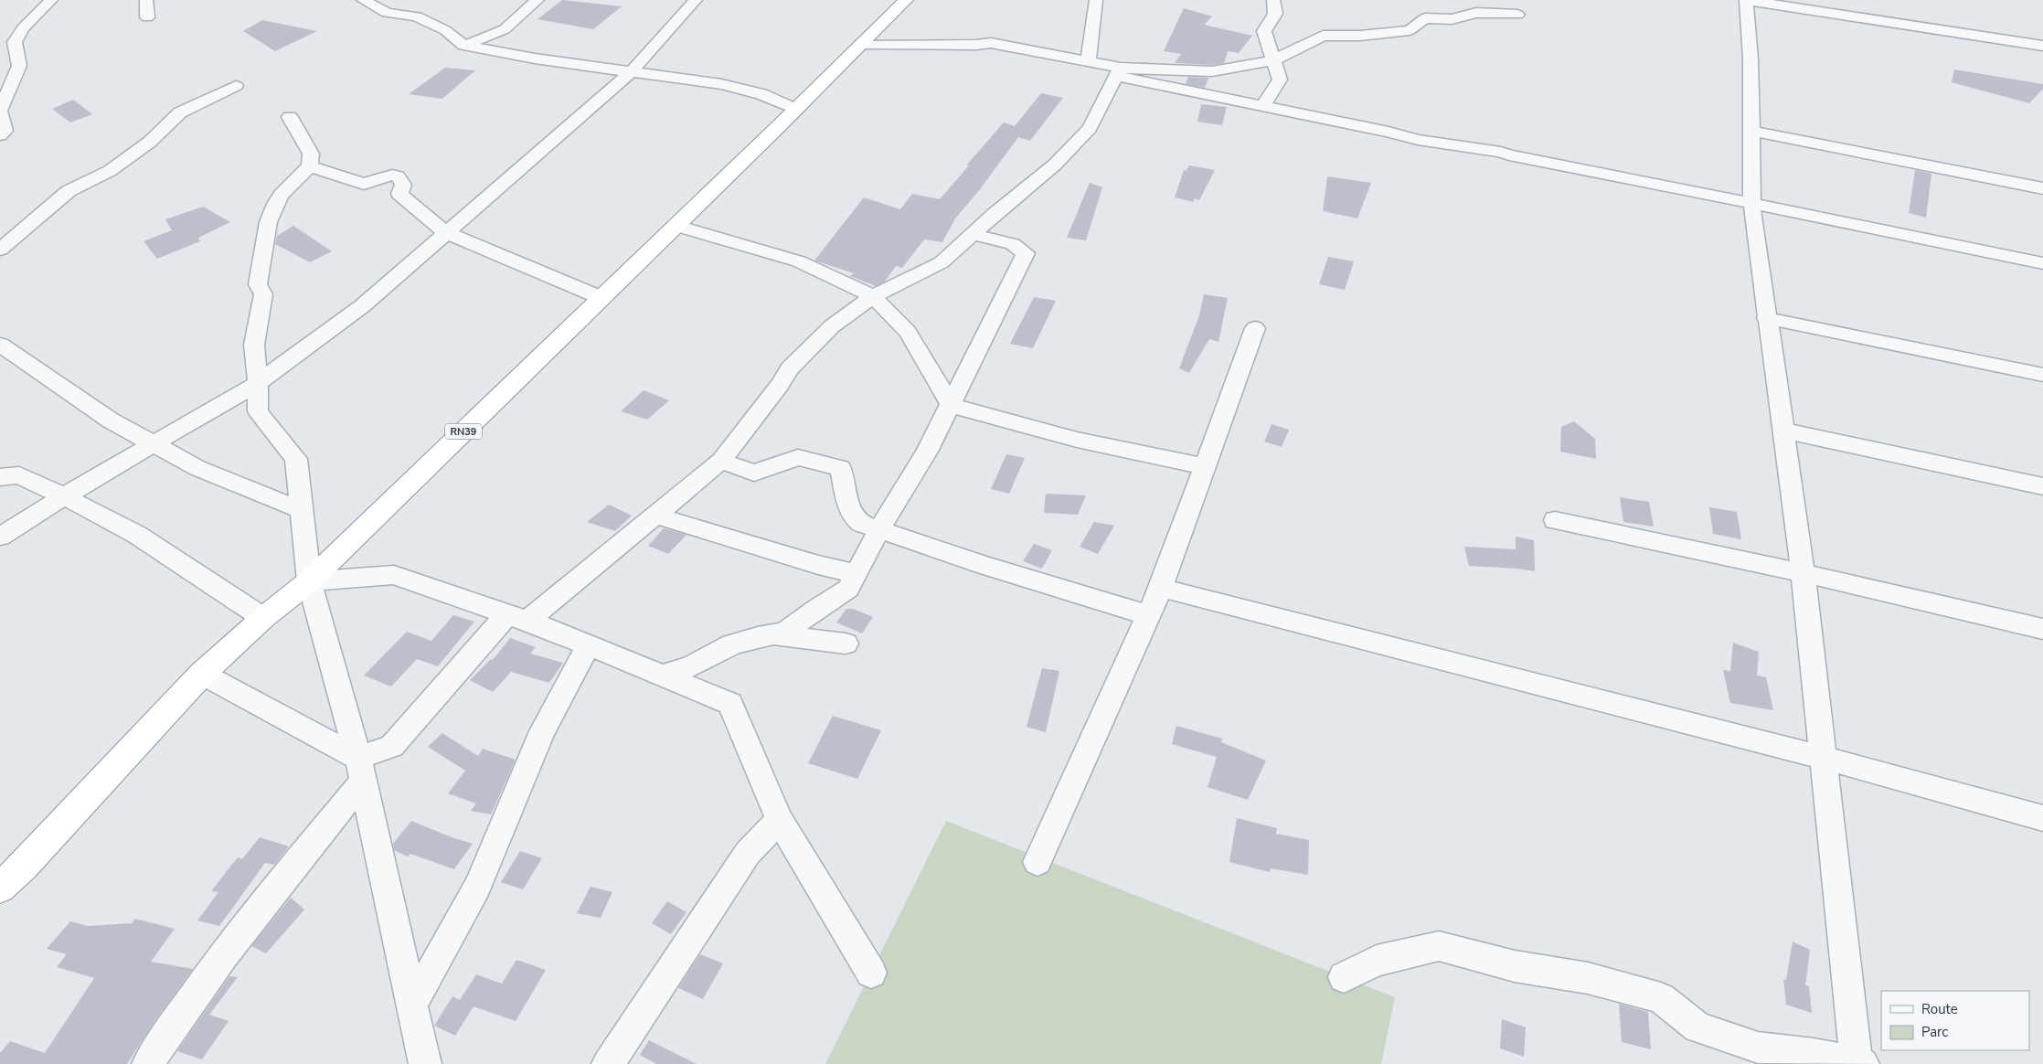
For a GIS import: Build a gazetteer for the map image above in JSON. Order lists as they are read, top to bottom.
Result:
{
  "streets": {
    "highway": ["RN39"]
  },
  "legend": ["Route", "Parc"]
}
